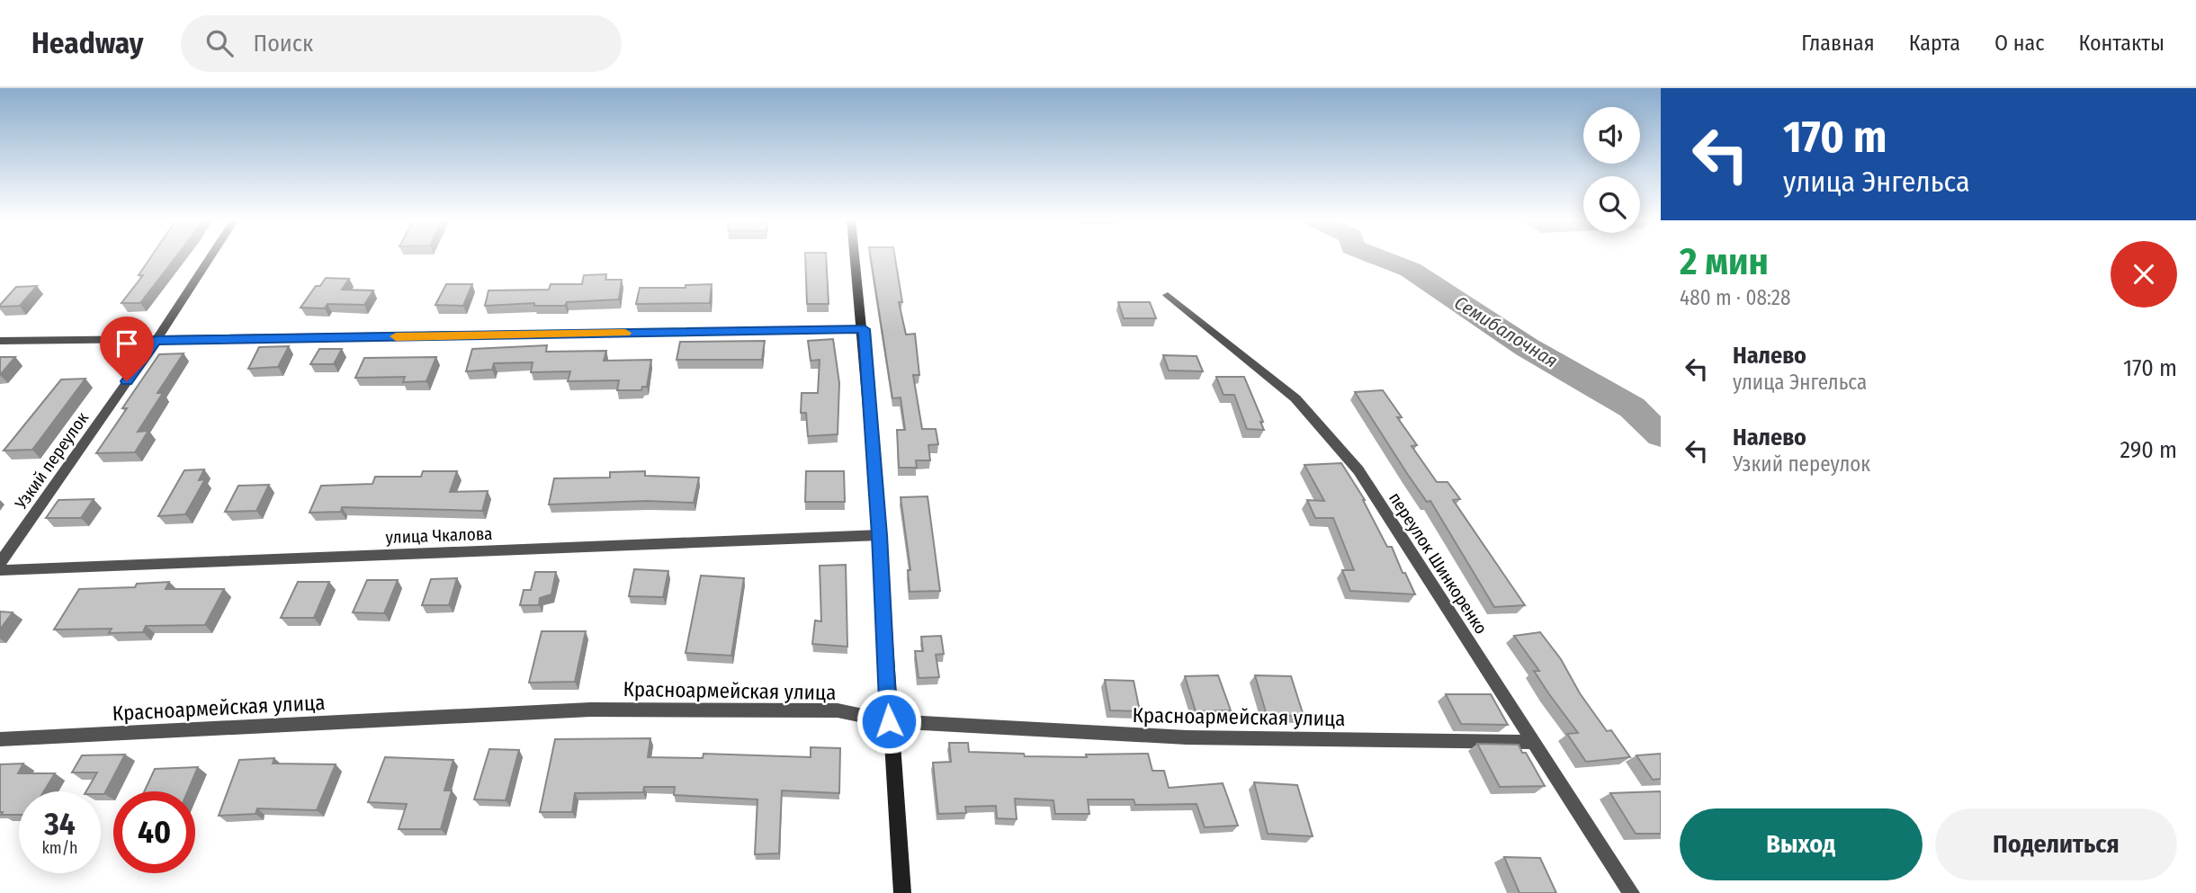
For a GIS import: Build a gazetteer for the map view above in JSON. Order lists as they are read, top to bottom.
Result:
{
  "streets": {
    "street": [
      "Узкий переулок",
      "улица Чкалова",
      "переулок Шинкоренко",
      "Красноармейская улица"
    ]
  },
  "crossings": [
    ["переулок Шинкоренко", "Красноармейская улица"]
  ],
  "water": ["Семибалочная"],
  "page": {
    "header": "Headway",
    "search": "Поиск",
    "nav": [
      "Главная",
      "Карта",
      "О нас",
      "Контакты"
    ],
    "turn": ["170 m", "улица Энгельса"],
    "heading": ["2 мин", "480 m · 08:28"],
    "list": [
      {
        "name": "Налево",
        "note": "улица Энгельса",
        "value": "170 m"
      },
      {
        "name": "Налево",
        "note": "Узкий переулок",
        "value": "290 m"
      }
    ],
    "speed": "34 km/h",
    "limit": "40",
    "buttons": ["Выход", "Поделиться"]
  }
}
